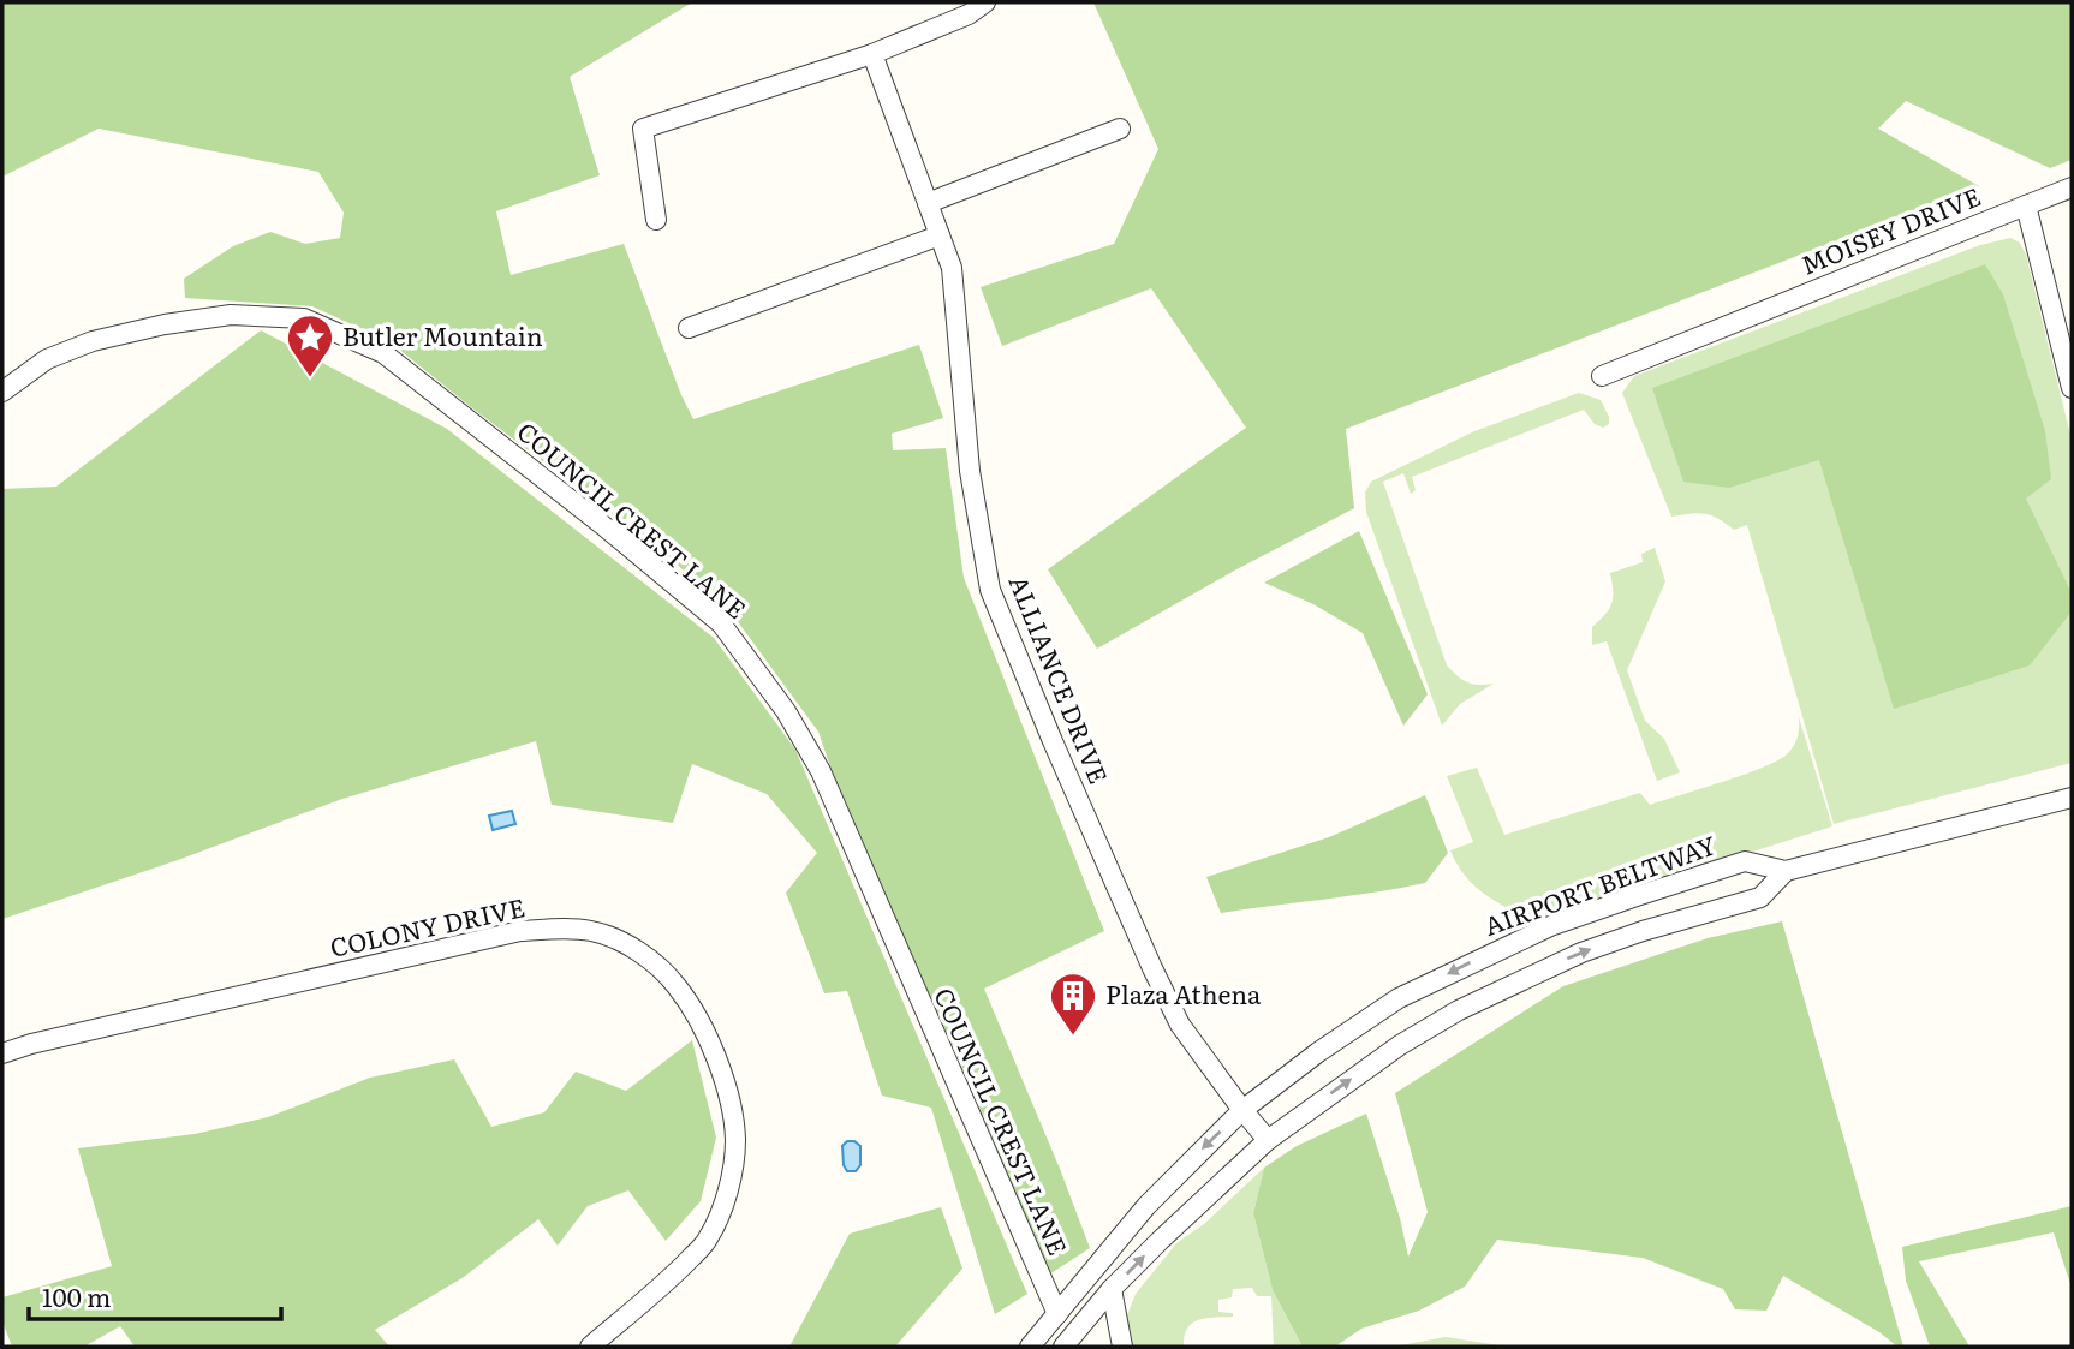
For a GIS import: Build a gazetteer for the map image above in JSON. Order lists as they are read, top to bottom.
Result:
{
  "streets": {
    "street": [
      "MOISEY DRIVE",
      "COUNCIL CREST LANE",
      "ALLIANCE DRIVE",
      "AIRPORT BELTWAY",
      "COLONY DRIVE"
    ]
  },
  "crossings": [
    ["COUNCIL CREST LANE", "AIRPORT BELTWAY"],
    ["ALLIANCE DRIVE", "AIRPORT BELTWAY"]
  ],
  "places": {
    "place": ["Butler Mountain"],
    "building": ["Plaza Athena"]
  },
  "scale_bar": "100 m"
}
